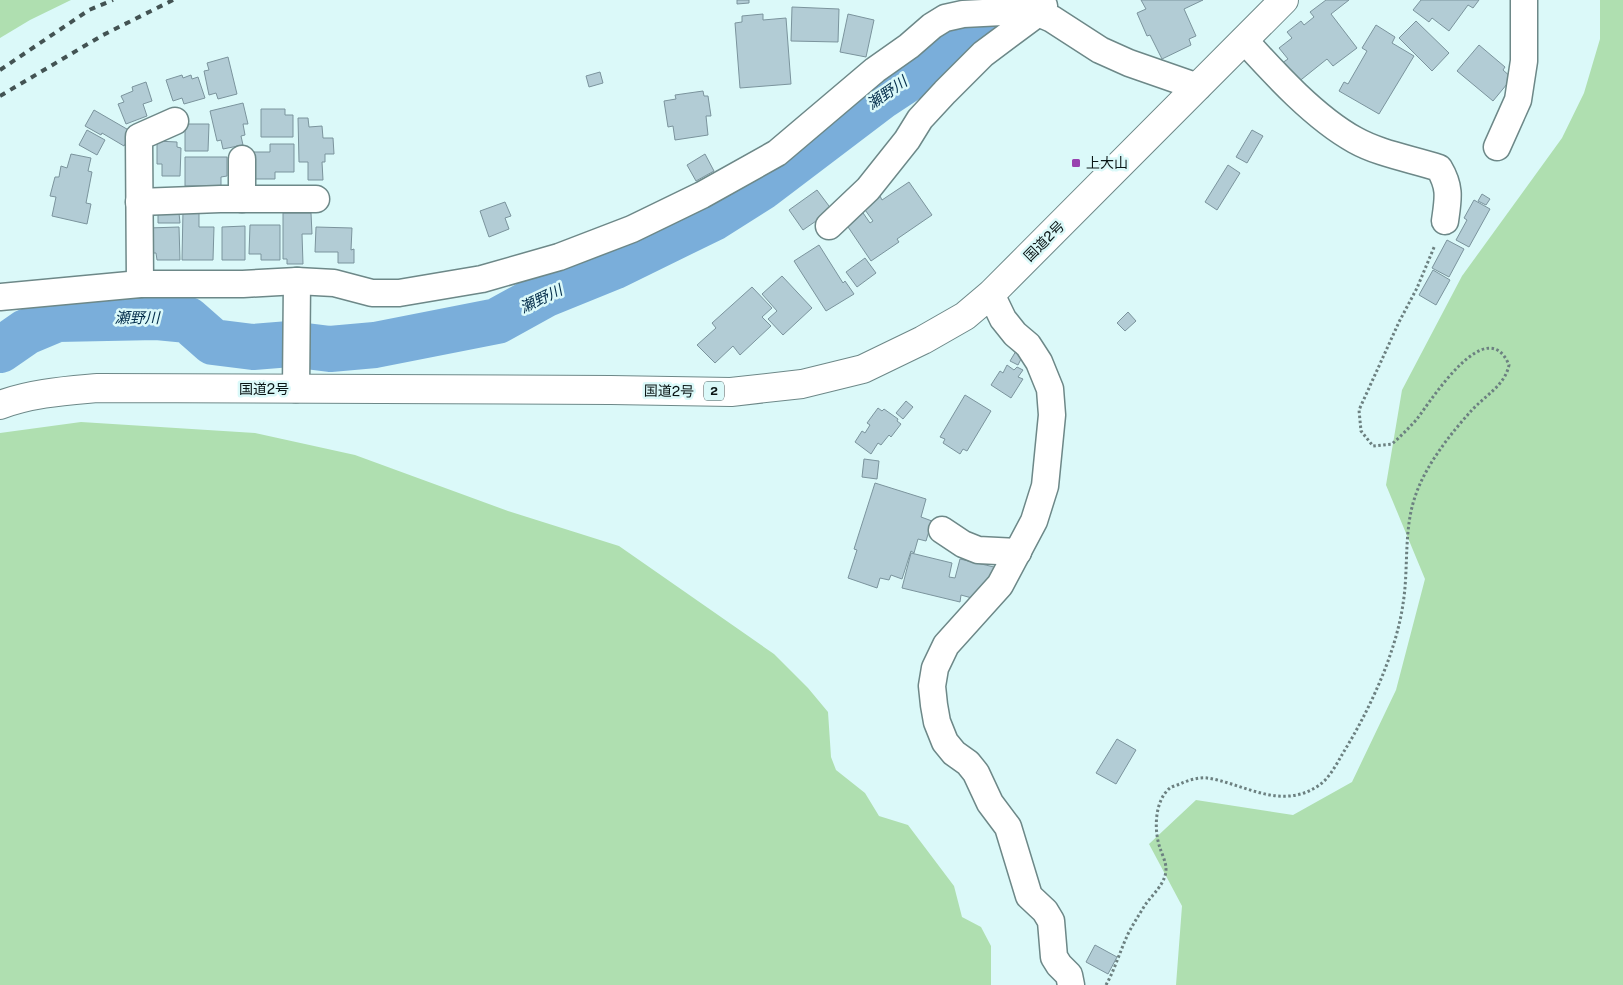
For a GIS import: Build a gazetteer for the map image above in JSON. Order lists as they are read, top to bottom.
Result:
{
  "streets": {
    "highway": ["国道2号", "2"]
  },
  "water": ["瀬野川"],
  "places": {
    "transit": ["上大山"]
  }
}
